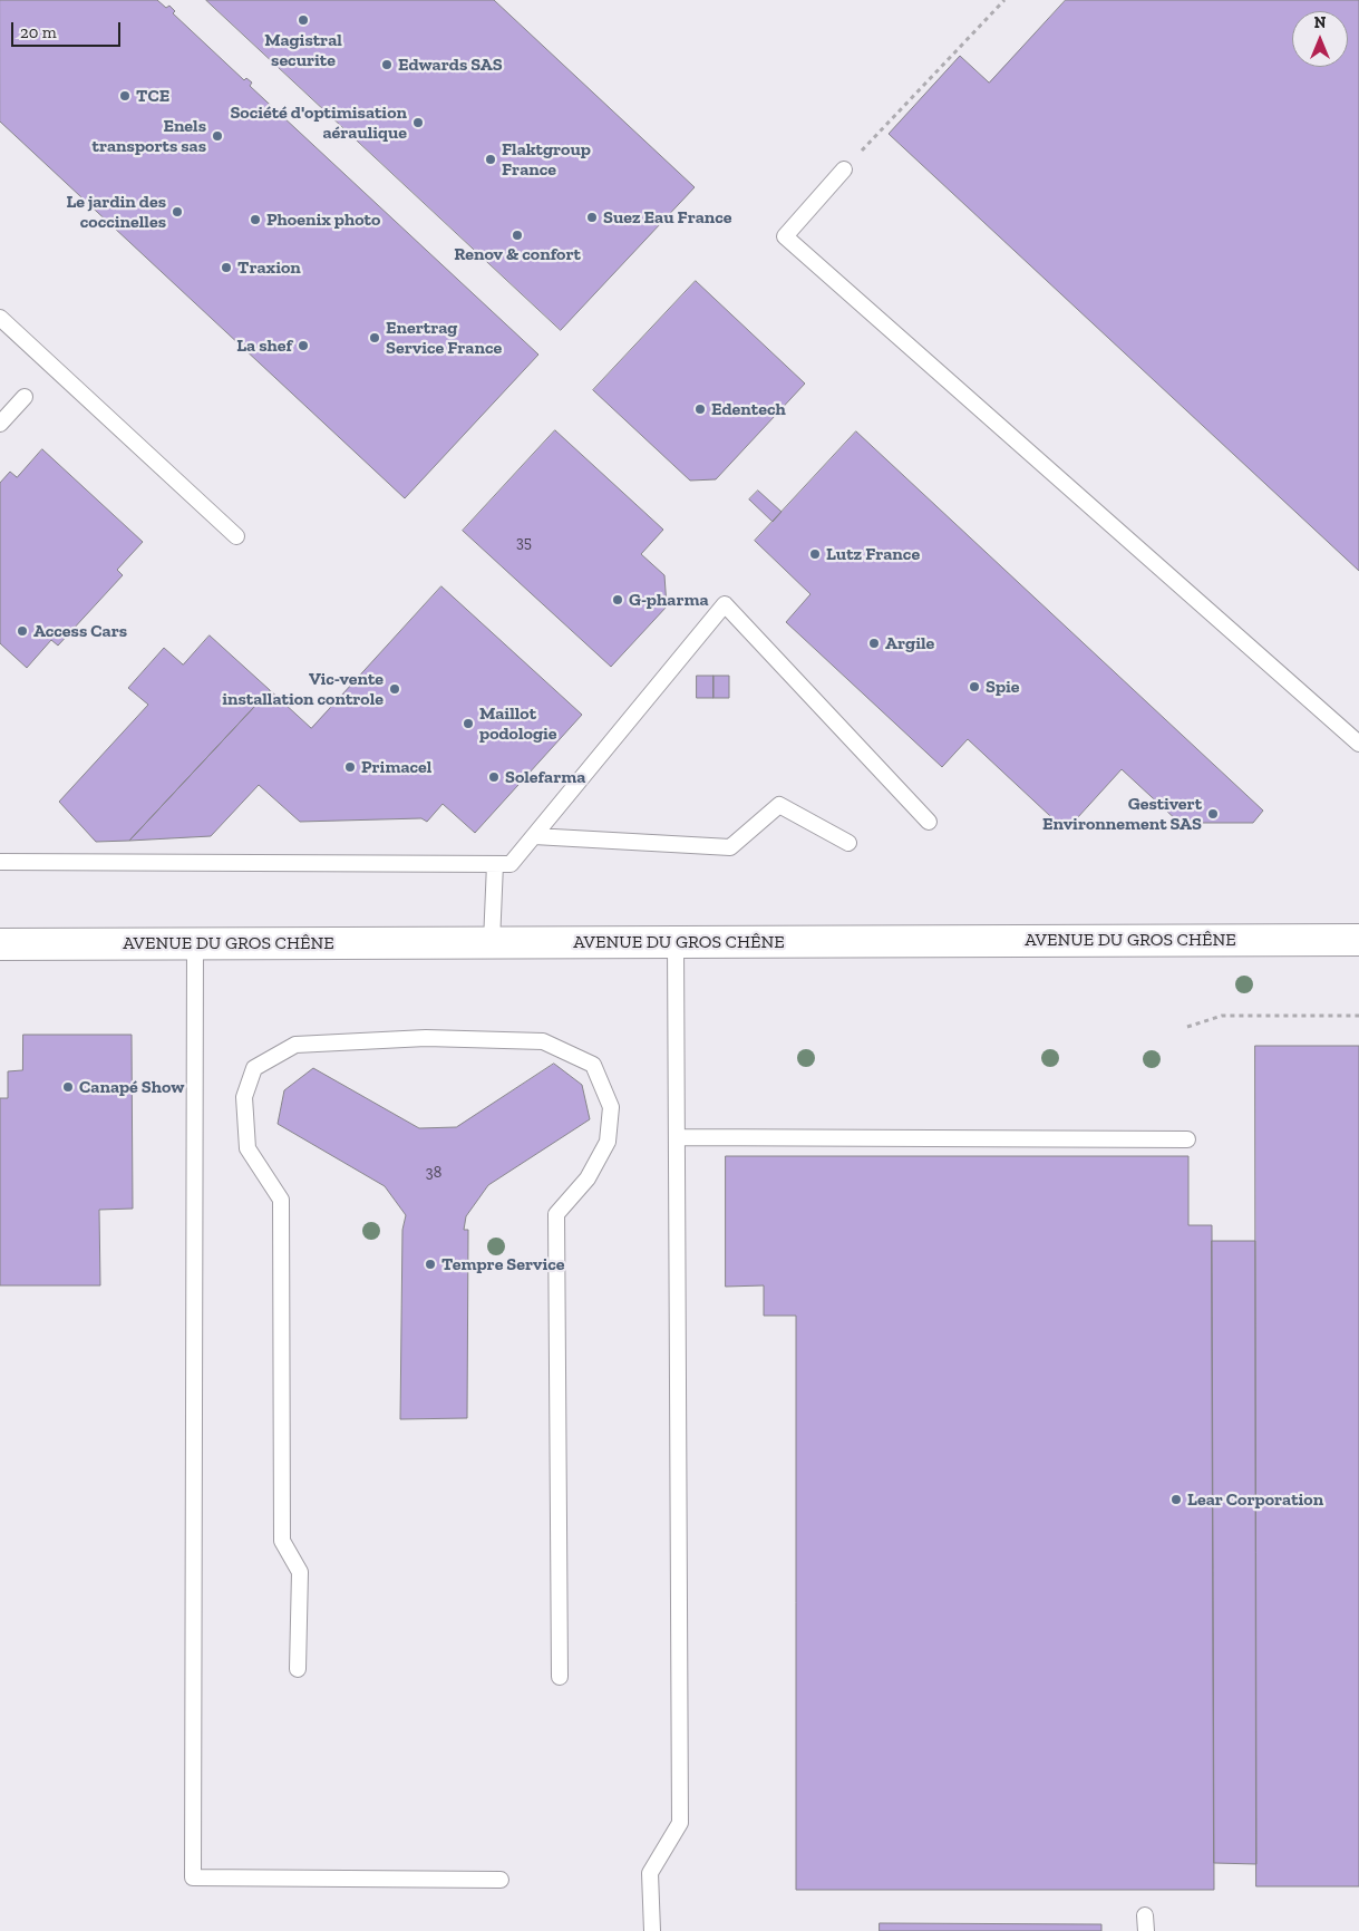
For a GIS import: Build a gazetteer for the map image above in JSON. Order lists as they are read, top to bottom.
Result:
{
  "streets": {
    "street": ["AVENUE DU GROS CHÊNE"]
  },
  "places": [
    "Magistral securite",
    "Edwards SAS",
    "TCE",
    "Société d'optimisation aéraulique",
    "Enels transports sas",
    "Flaktgroup France",
    "Le jardin des coccinelles",
    "Suez Eau France",
    "Phoenix photo",
    "Renov & confort",
    "Traxion",
    "Enertrag Service France",
    "La shef",
    "Edentech",
    "Lutz France",
    "G-pharma",
    "Access Cars",
    "Argile",
    "Spie",
    "Vic-vente installation controle",
    "Maillot podologie",
    "Primacel",
    "Solefarma",
    "Gestivert Environnement SAS",
    "Canapé Show",
    "Tempre Service",
    "Lear Corporation"
  ],
  "house_numbers": ["35", "38"],
  "scale_bar": "20 m",
  "north": "top"
}
